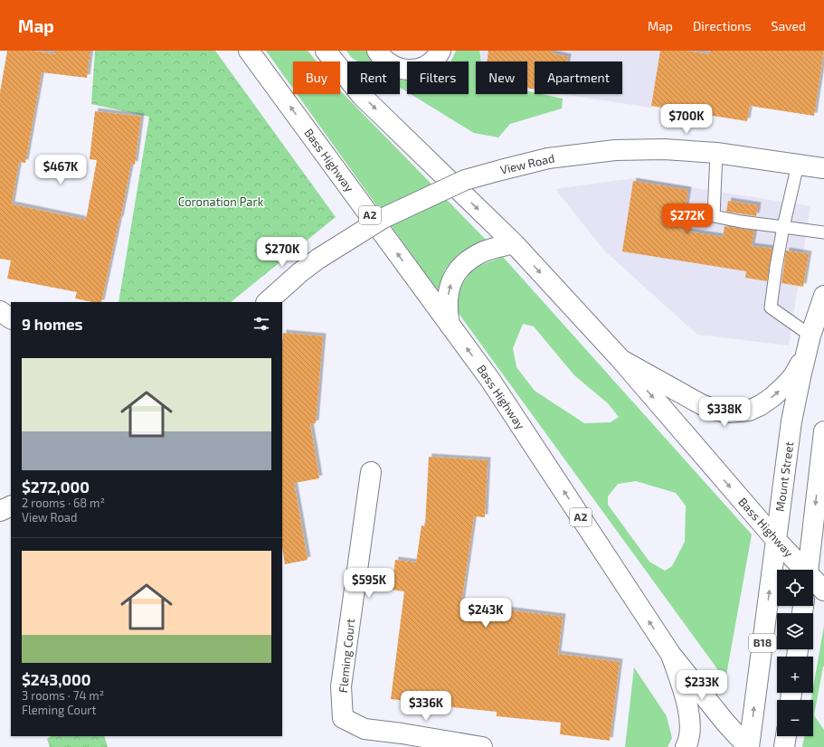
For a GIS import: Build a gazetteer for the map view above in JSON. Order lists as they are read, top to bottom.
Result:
{
  "streets": {
    "main road": [
      "Bass Highway",
      "View Road",
      "A2",
      "Mount Street",
      "B18",
      "Fleming Court"
    ]
  },
  "crossings": [
    ["Bass Highway", "Mount Street"]
  ],
  "parks": ["Coronation Park"],
  "page": {
    "header": "Map",
    "nav": ["Map", "Directions", "Saved"],
    "chip": [
      "Buy",
      "Rent",
      "Filters",
      "New",
      "Apartment"
    ],
    "price": [
      "$700K",
      "$467K",
      "$272K",
      "$270K",
      "$338K",
      "$595K",
      "$243K",
      "$233K",
      "$336K"
    ],
    "heading": "9 homes",
    "list": [
      {
        "name": "$272,000",
        "note": "2 rooms · 68 m² · View Road"
      },
      {
        "name": "$243,000",
        "note": "3 rooms · 74 m² · Fleming Court"
      }
    ],
    "map_buttons": ["+", "−"]
  }
}
